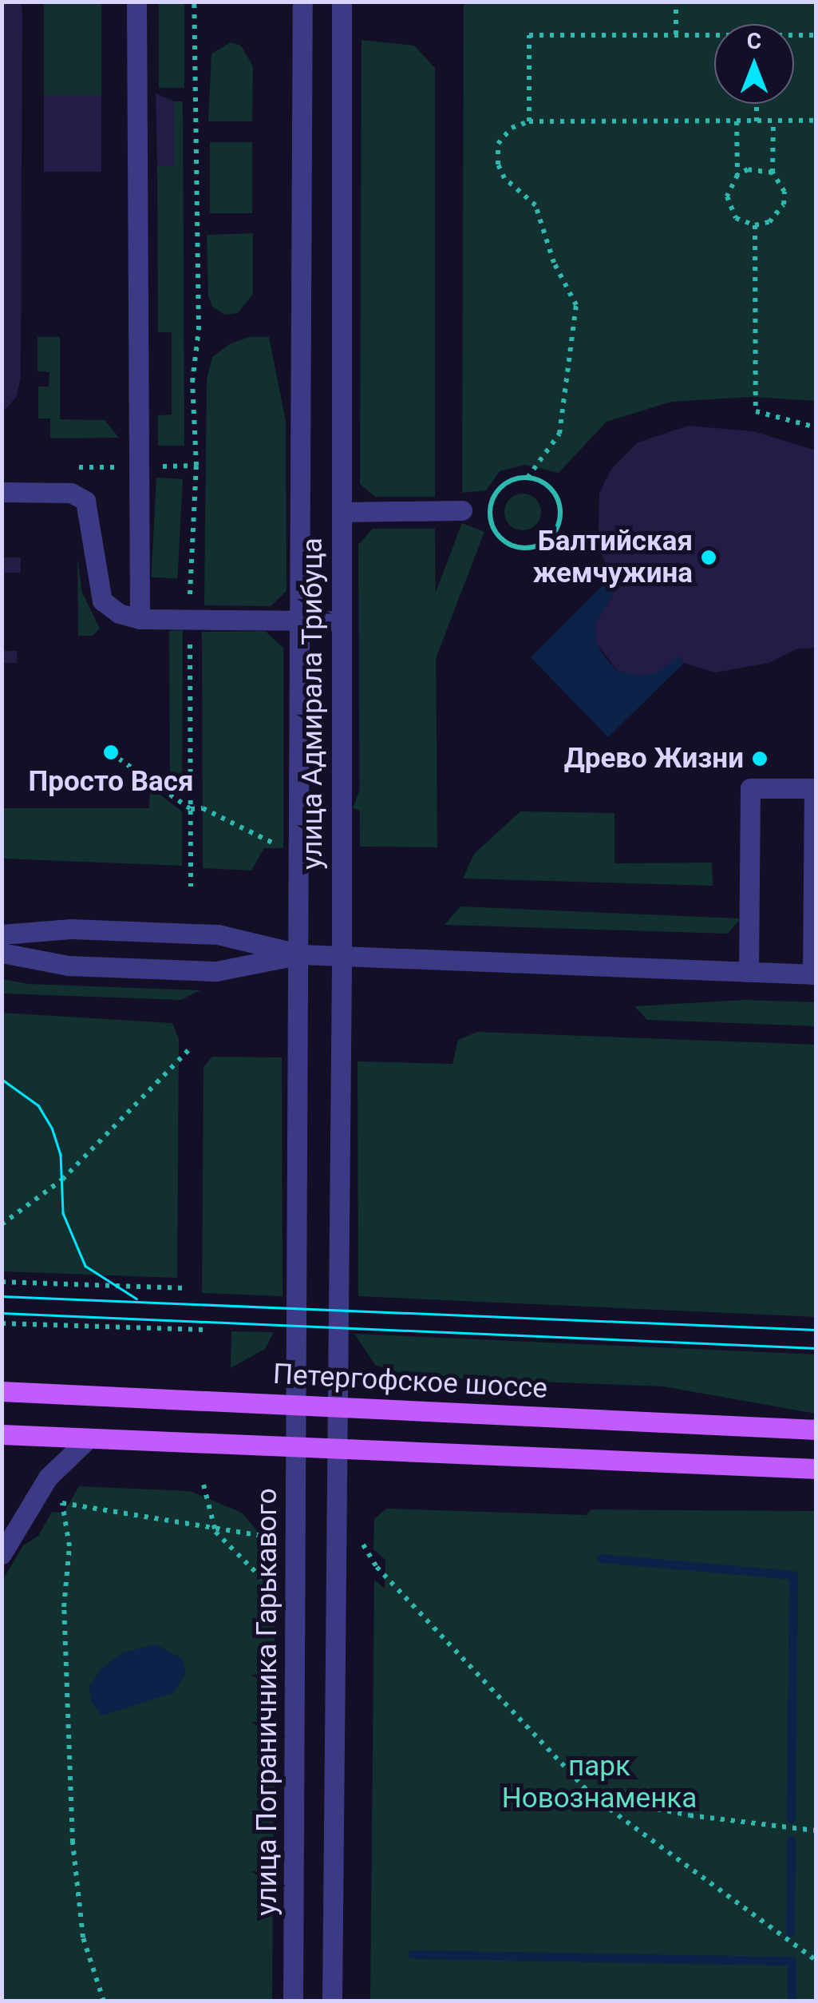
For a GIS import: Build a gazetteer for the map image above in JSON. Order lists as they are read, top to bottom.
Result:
{
  "streets": {
    "main road": ["Петергофское шоссе"],
    "street": ["улица Адмирала Трибуца", "улица Пограничника Гарькавого"]
  },
  "crossings": [
    ["улица Адмирала Трибуца", "Петергофское шоссе"],
    ["улица Адмирала Трибуца", "улица Пограничника Гарькавого"],
    ["Петергофское шоссе", "улица Пограничника Гарькавого"]
  ],
  "parks": ["парк Новознаменка"],
  "places": ["Балтийская жемчужина", "Просто Вася", "Древо Жизни"],
  "north": "top"
}
